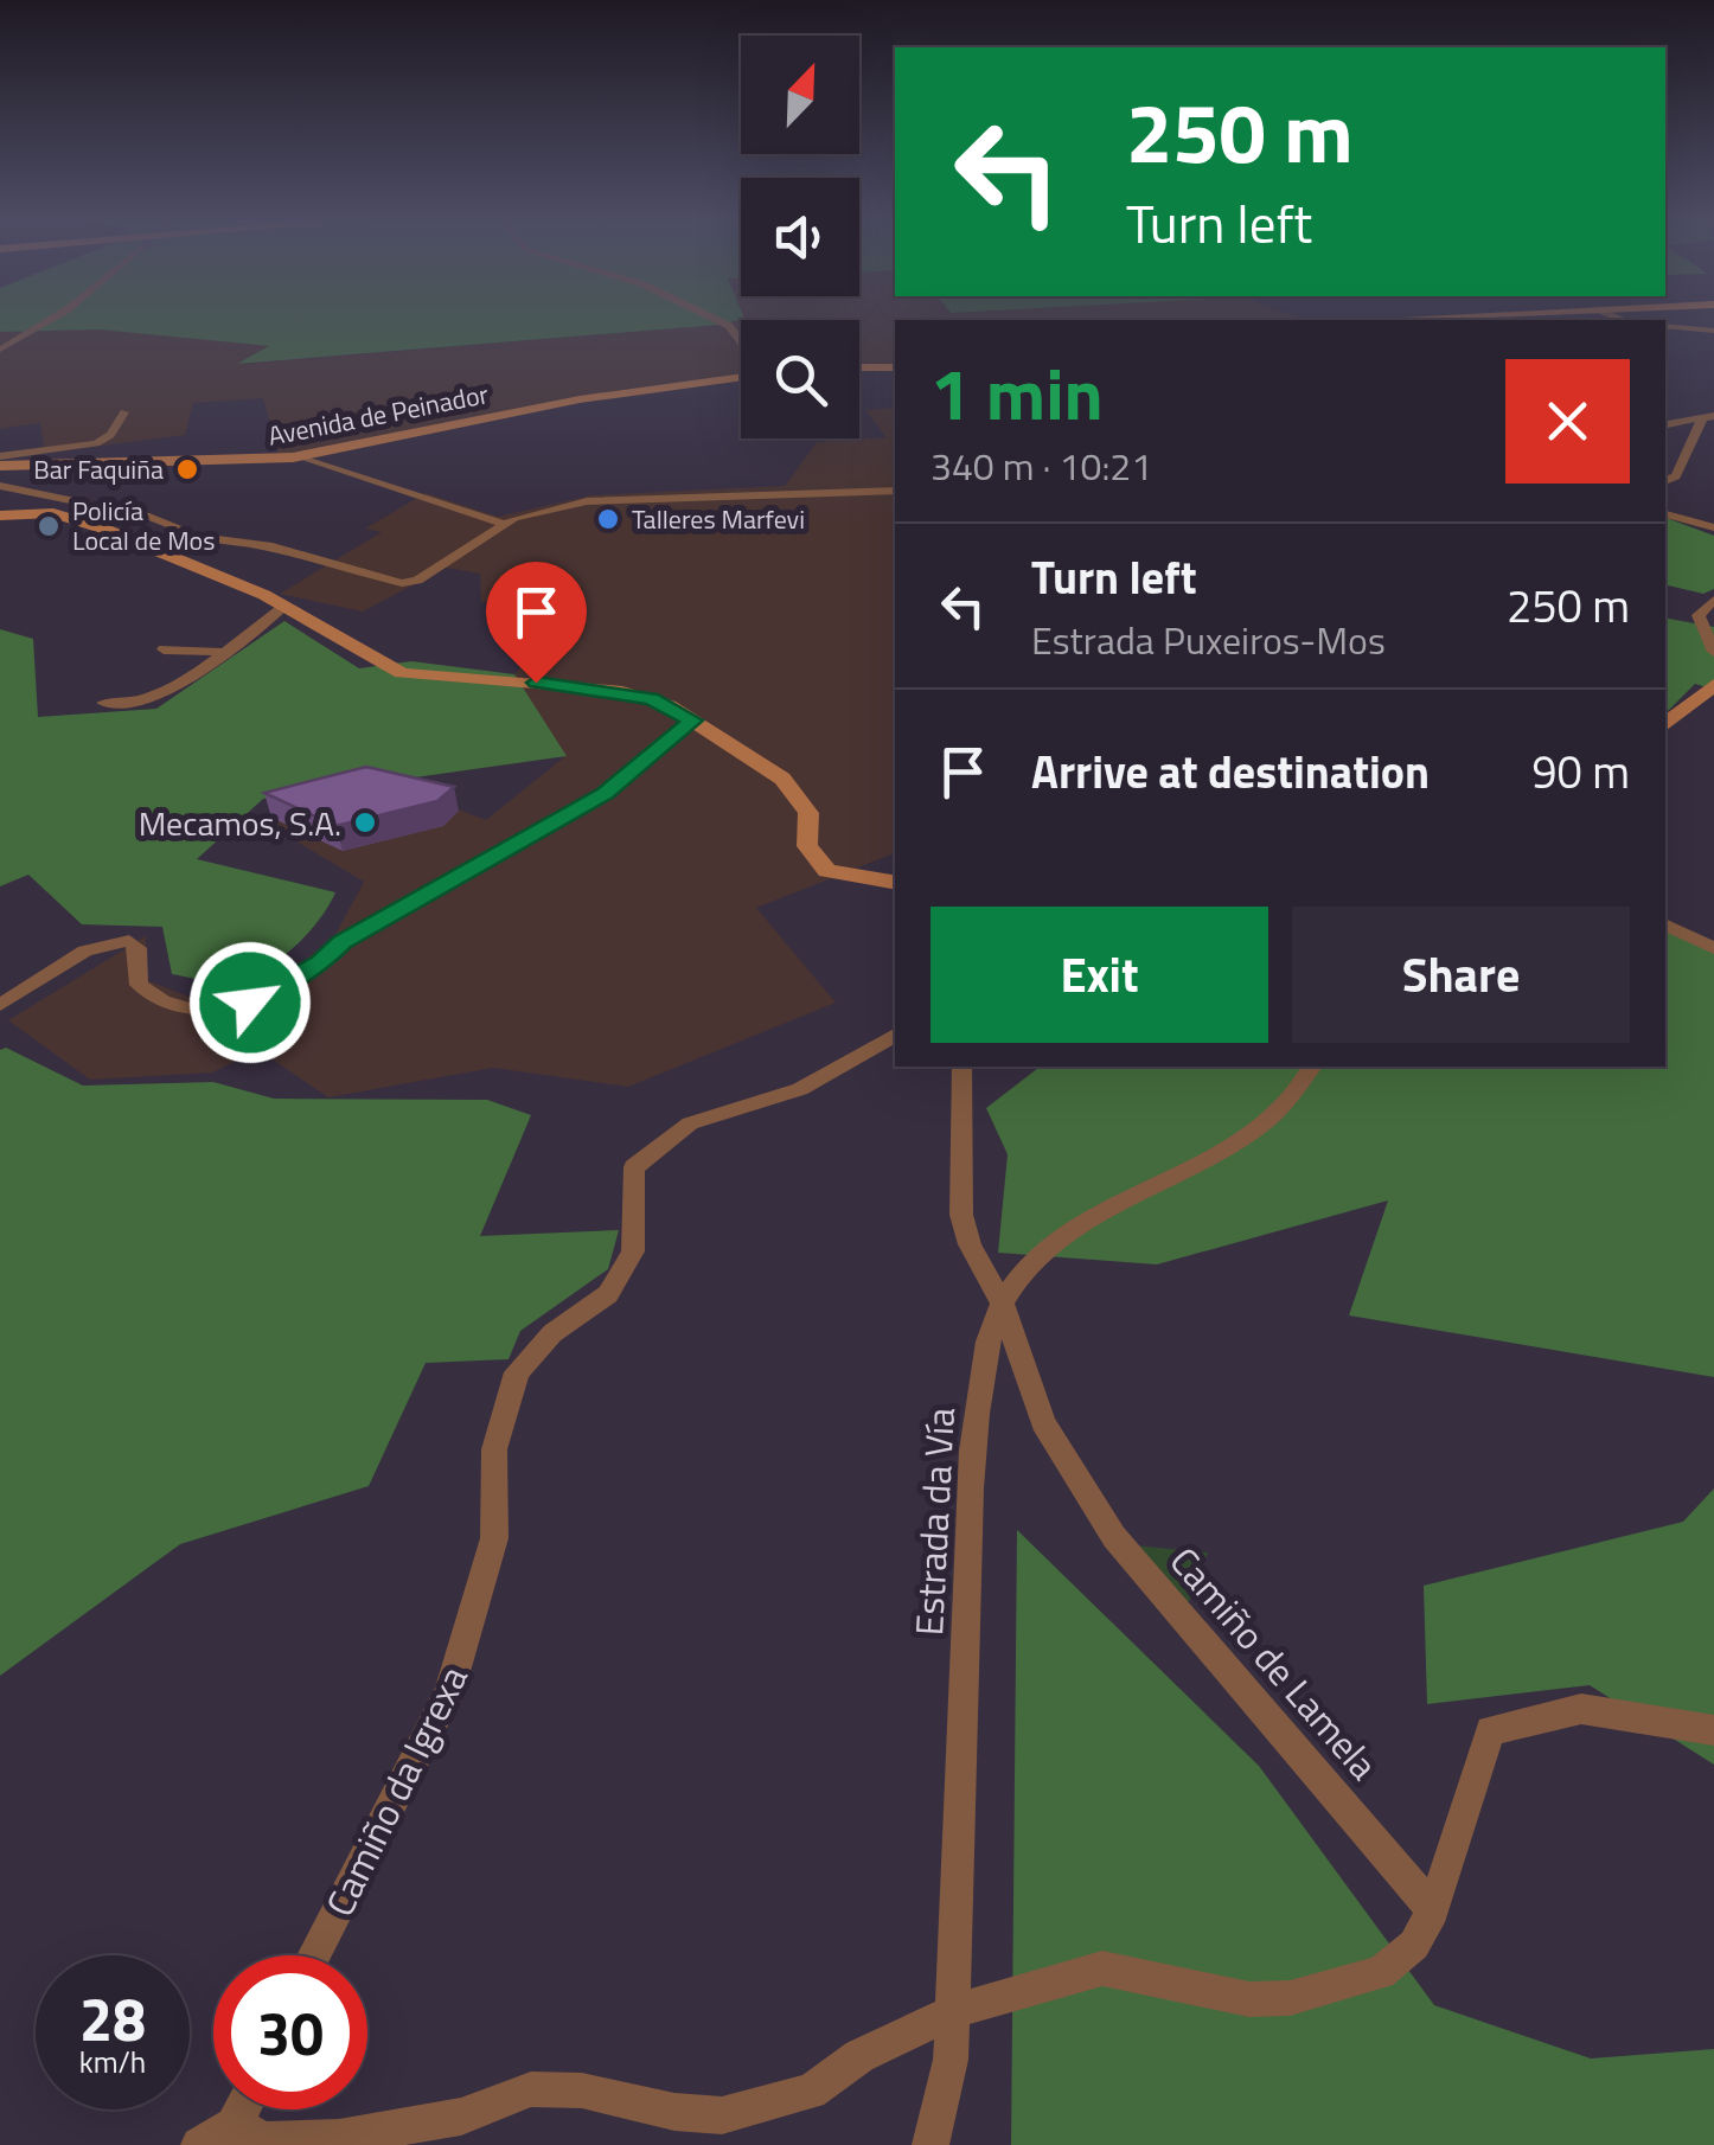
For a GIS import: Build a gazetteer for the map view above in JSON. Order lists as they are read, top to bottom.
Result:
{
  "streets": {
    "street": [
      "Avenida de Peinador",
      "Estrada da Vía",
      "Camiño de Lamela",
      "Camiño da Igrexa"
    ]
  },
  "crossings": [
    ["Estrada da Vía", "Camiño de Lamela"]
  ],
  "places": [
    "Bar Faquiña",
    "Talleres Marfevi",
    "Policía Local de Mos",
    "Mecamos, S.A."
  ],
  "north": "top right",
  "page": {
    "turn": ["250 m", "Turn left"],
    "heading": ["1 min", "340 m · 10:21"],
    "list": [
      {
        "name": "Turn left",
        "note": "Estrada Puxeiros-Mos",
        "value": "250 m"
      },
      {
        "name": "Arrive at destination",
        "value": "90 m"
      }
    ],
    "buttons": ["Exit", "Share"],
    "speed": "28 km/h",
    "limit": "30"
  }
}
